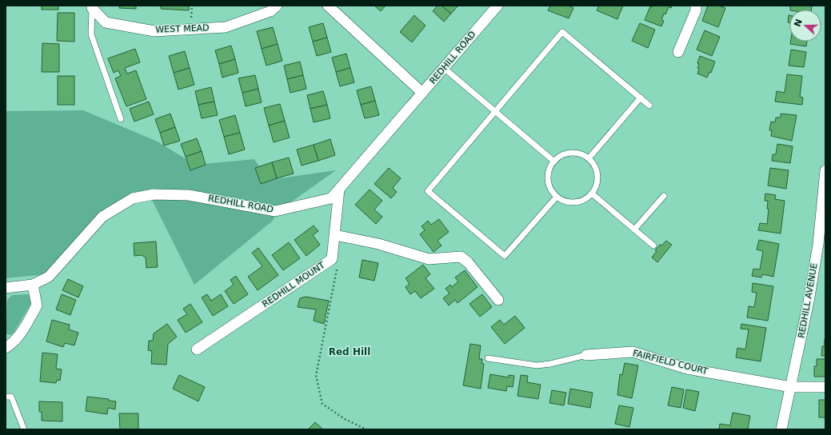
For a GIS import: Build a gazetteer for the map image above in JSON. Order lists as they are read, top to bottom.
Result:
{
  "streets": {
    "street": [
      "WEST MEAD",
      "REDHILL ROAD",
      "REDHILL MOUNT",
      "REDHILL AVENUE",
      "FAIRFIELD COURT"
    ]
  },
  "crossings": [
    ["REDHILL ROAD", "REDHILL MOUNT"],
    ["REDHILL AVENUE", "FAIRFIELD COURT"]
  ],
  "districts": ["Red Hill"],
  "north": "left"
}
